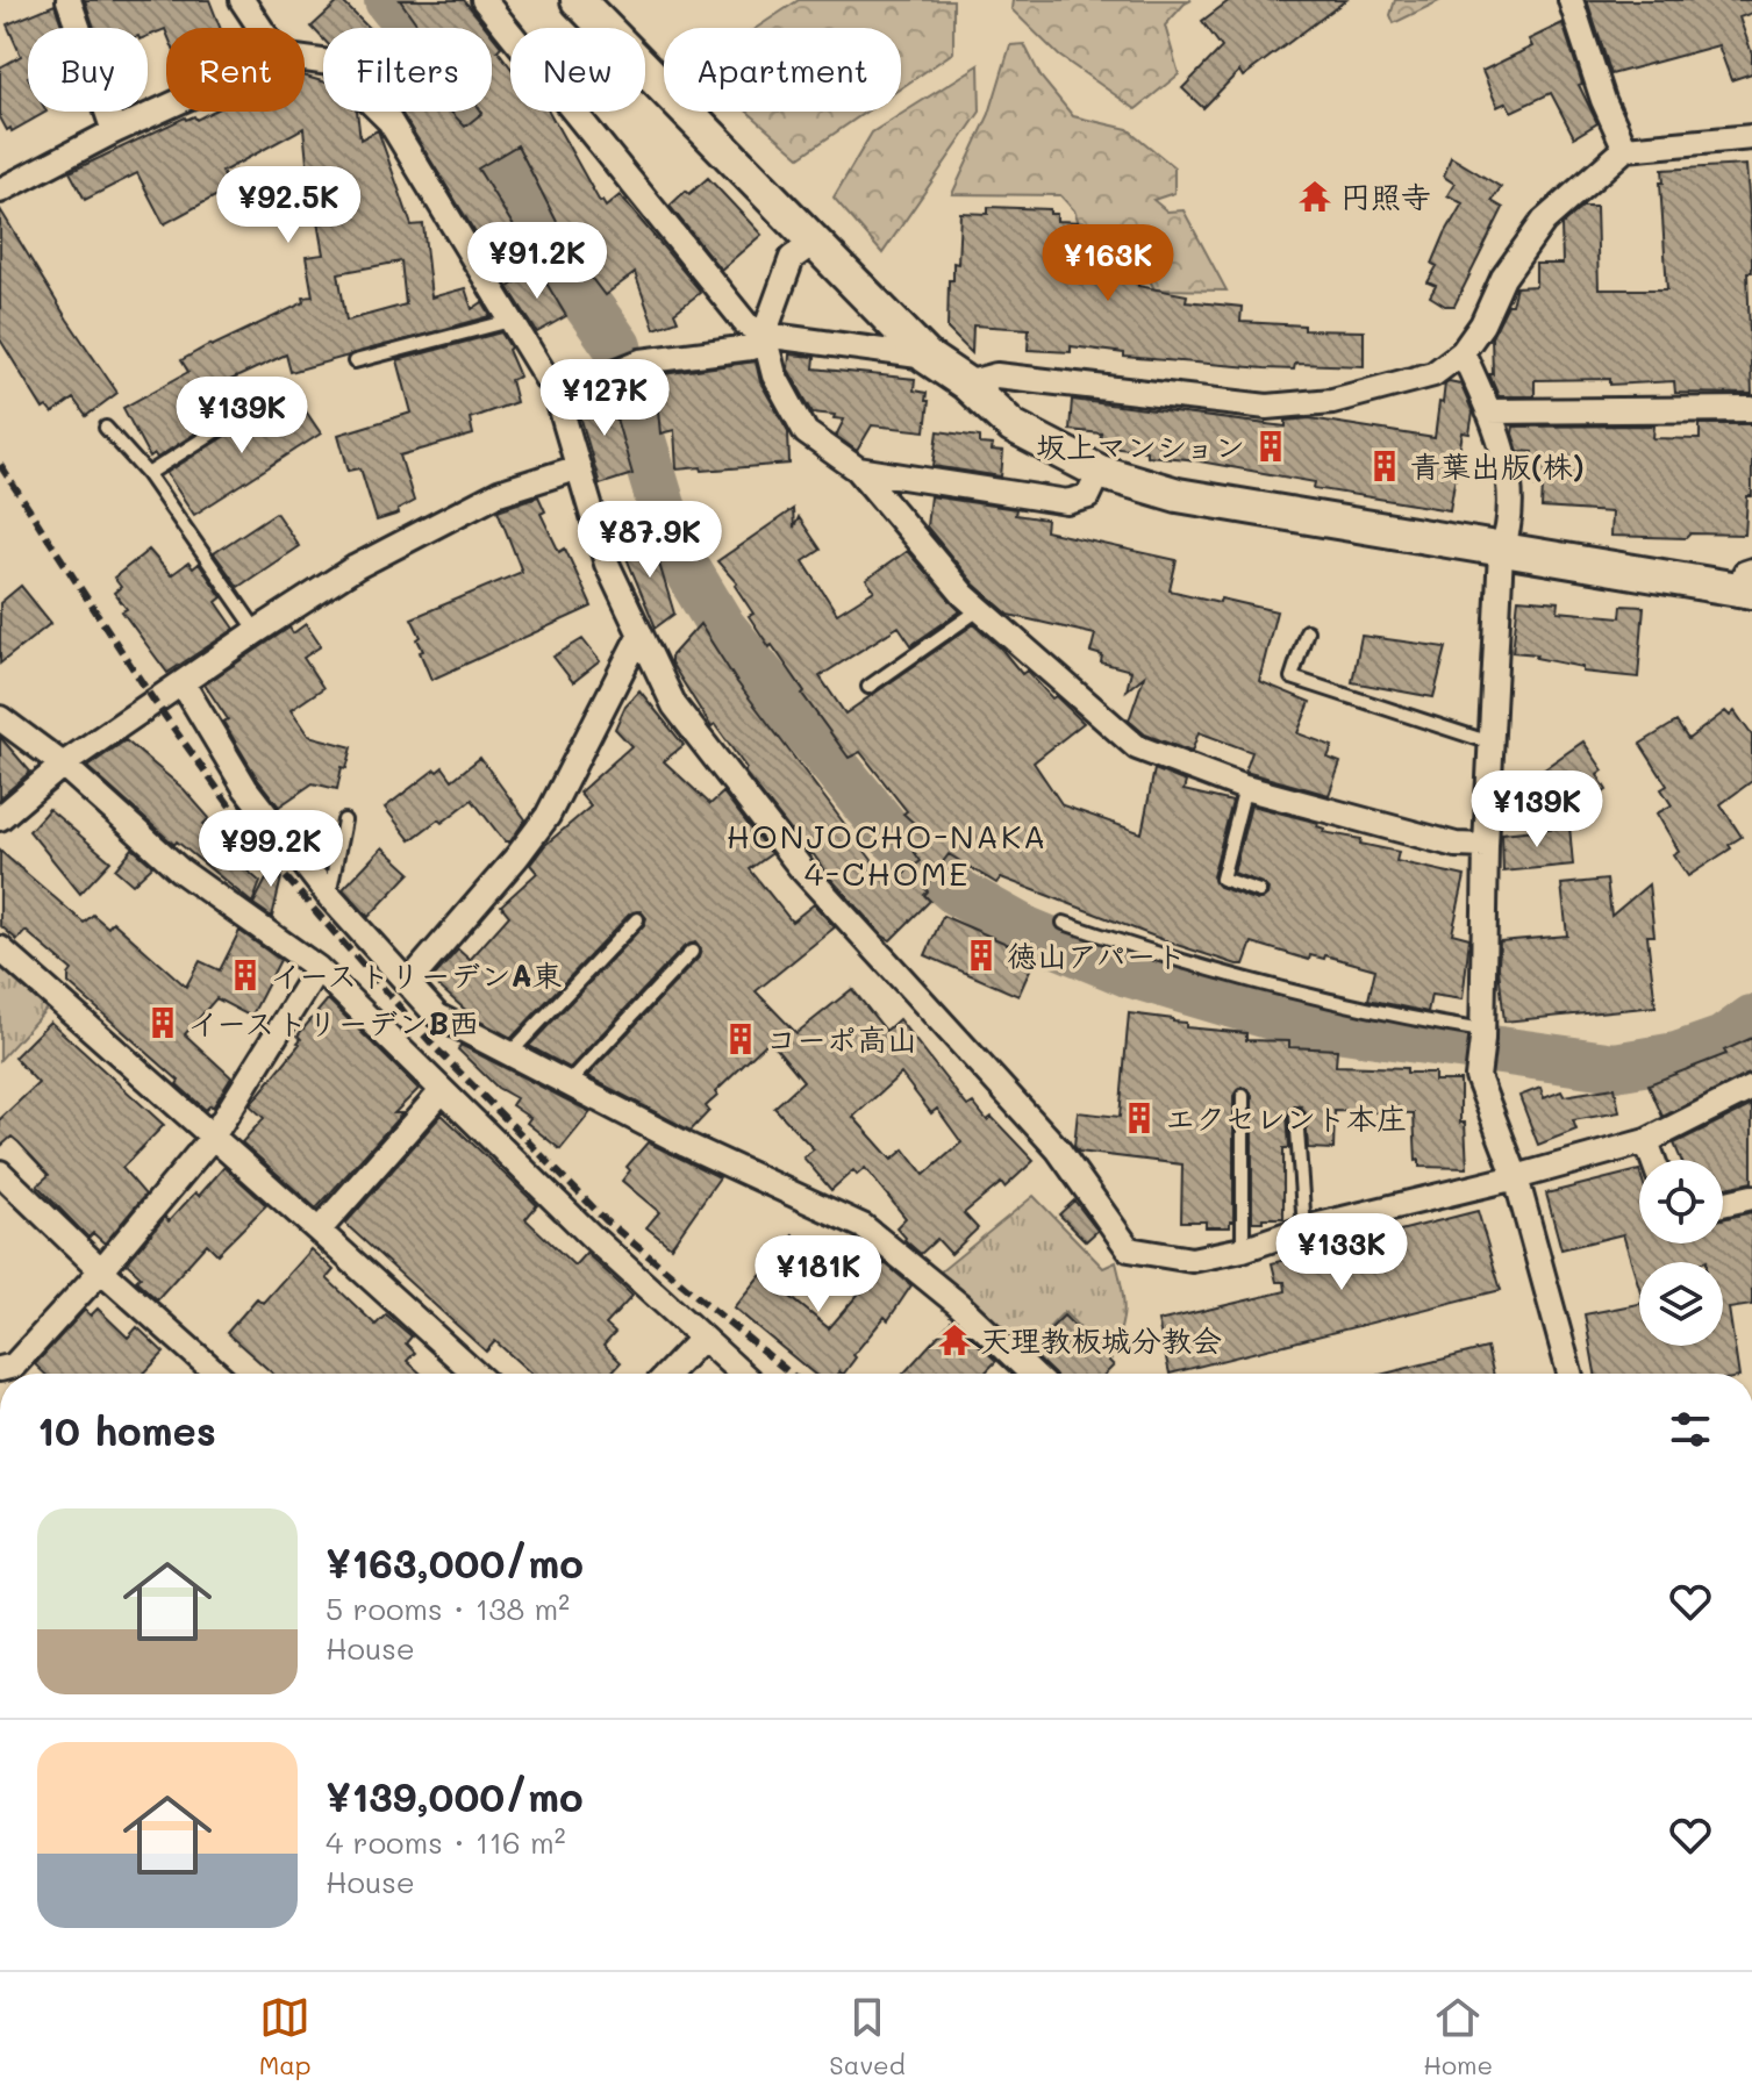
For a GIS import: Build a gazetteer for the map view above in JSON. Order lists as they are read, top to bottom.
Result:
{
  "districts": ["HONJOCHO-NAKA 4-CHOME"],
  "places": {
    "temple": ["円照寺", "天理教板城分教会"],
    "building": [
      "坂上マンション",
      "青葉出版(株)",
      "徳山アパート",
      "イーストリーデンA東",
      "イーストリーデンB西",
      "コーポ高山",
      "エクセレント本庄"
    ]
  },
  "page": {
    "chip": [
      "Buy",
      "Rent",
      "Filters",
      "New",
      "Apartment"
    ],
    "price": [
      "¥92.5K",
      "¥91.2K",
      "¥163K",
      "¥127K",
      "¥139K",
      "¥87.9K",
      "¥139K",
      "¥99.2K",
      "¥133K",
      "¥181K"
    ],
    "heading": "10 homes",
    "list": [
      {
        "name": "¥163,000/mo",
        "note": "5 rooms · 138 m² · House"
      },
      {
        "name": "¥139,000/mo",
        "note": "4 rooms · 116 m² · House"
      }
    ],
    "tabs": ["Map", "Saved", "Home"]
  }
}
